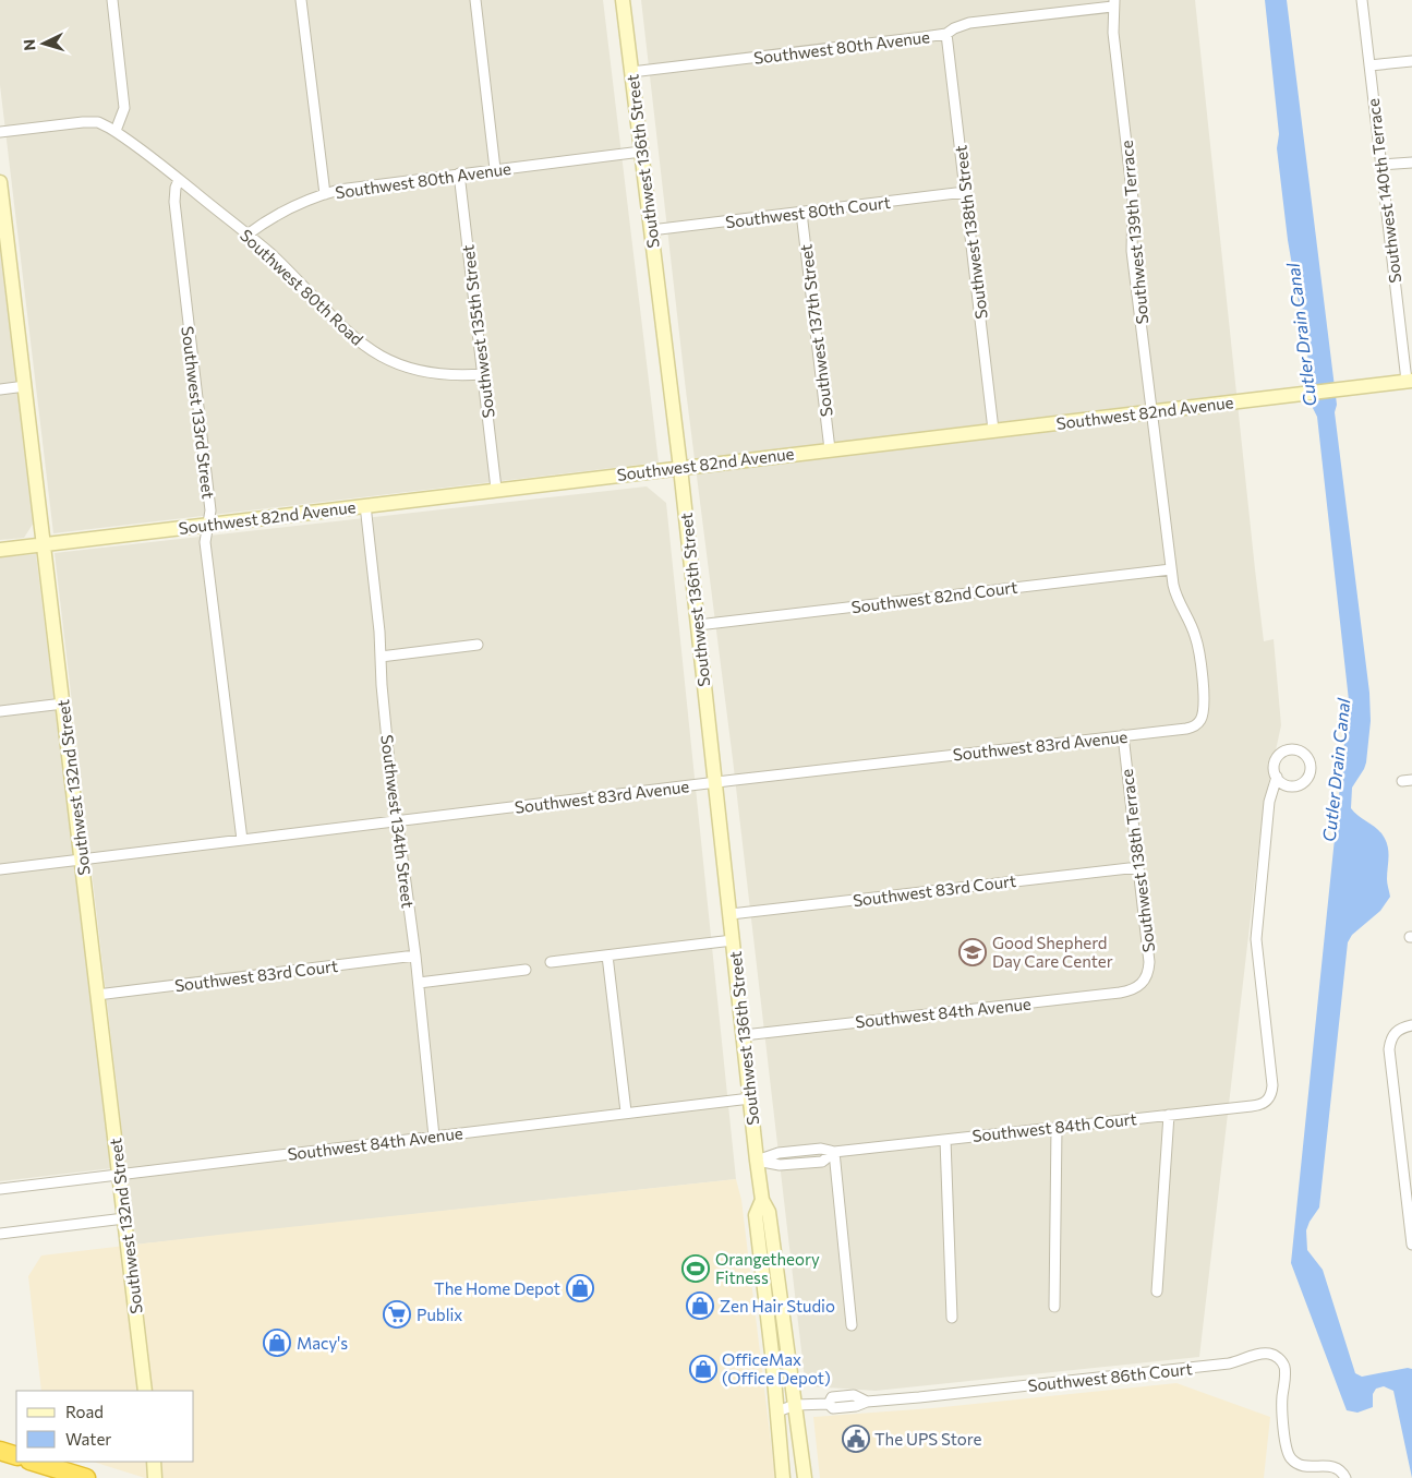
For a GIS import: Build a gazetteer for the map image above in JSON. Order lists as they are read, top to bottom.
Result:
{
  "streets": {
    "street": [
      "Southwest 80th Avenue",
      "Southwest 136th Street",
      "Southwest 140th Terrace",
      "Southwest 80th Court",
      "Southwest 138th Street",
      "Southwest 139th Terrace",
      "Southwest 80th Road",
      "Southwest 137th Street",
      "Southwest 135th Street",
      "Southwest 133rd Street",
      "Southwest 82nd Avenue",
      "Southwest 82nd Court",
      "Southwest 83rd Avenue",
      "Southwest 132nd Street",
      "Southwest 134th Street",
      "Southwest 138th Terrace",
      "Southwest 83rd Court",
      "Southwest 84th Avenue",
      "Southwest 84th Court",
      "Southwest 86th Court"
    ]
  },
  "crossings": [
    ["Southwest 80th Avenue", "Southwest 136th Street"],
    ["Southwest 80th Avenue", "Southwest 138th Street"],
    ["Southwest 80th Avenue", "Southwest 139th Terrace"],
    ["Southwest 80th Avenue", "Southwest 80th Road"],
    ["Southwest 80th Avenue", "Southwest 135th Street"],
    ["Southwest 136th Street", "Southwest 80th Court"],
    ["Southwest 136th Street", "Southwest 82nd Avenue"],
    ["Southwest 136th Street", "Southwest 82nd Court"],
    ["Southwest 136th Street", "Southwest 83rd Avenue"],
    ["Southwest 136th Street", "Southwest 83rd Court"],
    ["Southwest 136th Street", "Southwest 84th Avenue"],
    ["Southwest 136th Street", "Southwest 84th Court"],
    ["Southwest 136th Street", "Southwest 86th Court"],
    ["Southwest 140th Terrace", "Southwest 82nd Avenue"],
    ["Southwest 80th Court", "Southwest 138th Street"],
    ["Southwest 80th Court", "Southwest 137th Street"],
    ["Southwest 138th Street", "Southwest 82nd Avenue"],
    ["Southwest 139th Terrace", "Southwest 82nd Avenue"],
    ["Southwest 139th Terrace", "Southwest 82nd Court"],
    ["Southwest 139th Terrace", "Southwest 83rd Avenue"],
    ["Southwest 80th Road", "Southwest 135th Street"],
    ["Southwest 80th Road", "Southwest 133rd Street"],
    ["Southwest 137th Street", "Southwest 82nd Avenue"],
    ["Southwest 135th Street", "Southwest 82nd Avenue"],
    ["Southwest 133rd Street", "Southwest 82nd Avenue"],
    ["Southwest 133rd Street", "Southwest 83rd Avenue"],
    ["Southwest 82nd Avenue", "Southwest 132nd Street"],
    ["Southwest 82nd Avenue", "Southwest 134th Street"],
    ["Southwest 83rd Avenue", "Southwest 132nd Street"],
    ["Southwest 83rd Avenue", "Southwest 134th Street"],
    ["Southwest 83rd Avenue", "Southwest 138th Terrace"],
    ["Southwest 132nd Street", "Southwest 83rd Court"],
    ["Southwest 132nd Street", "Southwest 84th Avenue"],
    ["Southwest 134th Street", "Southwest 83rd Court"],
    ["Southwest 134th Street", "Southwest 84th Avenue"],
    ["Southwest 138th Terrace", "Southwest 83rd Court"],
    ["Southwest 138th Terrace", "Southwest 84th Avenue"]
  ],
  "water": ["Cutler Drain Canal"],
  "places": {
    "school or university": ["Good Shepherd Day Care Center"],
    "sports": ["Orangetheory Fitness"],
    "shop": [
      "The Home Depot",
      "Zen Hair Studio",
      "Macy's",
      "OfficeMax (Office Depot)"
    ],
    "supermarket": ["Publix"],
    "public building": ["The UPS Store"]
  },
  "legend": ["Road", "Water"],
  "north": "left"
}
